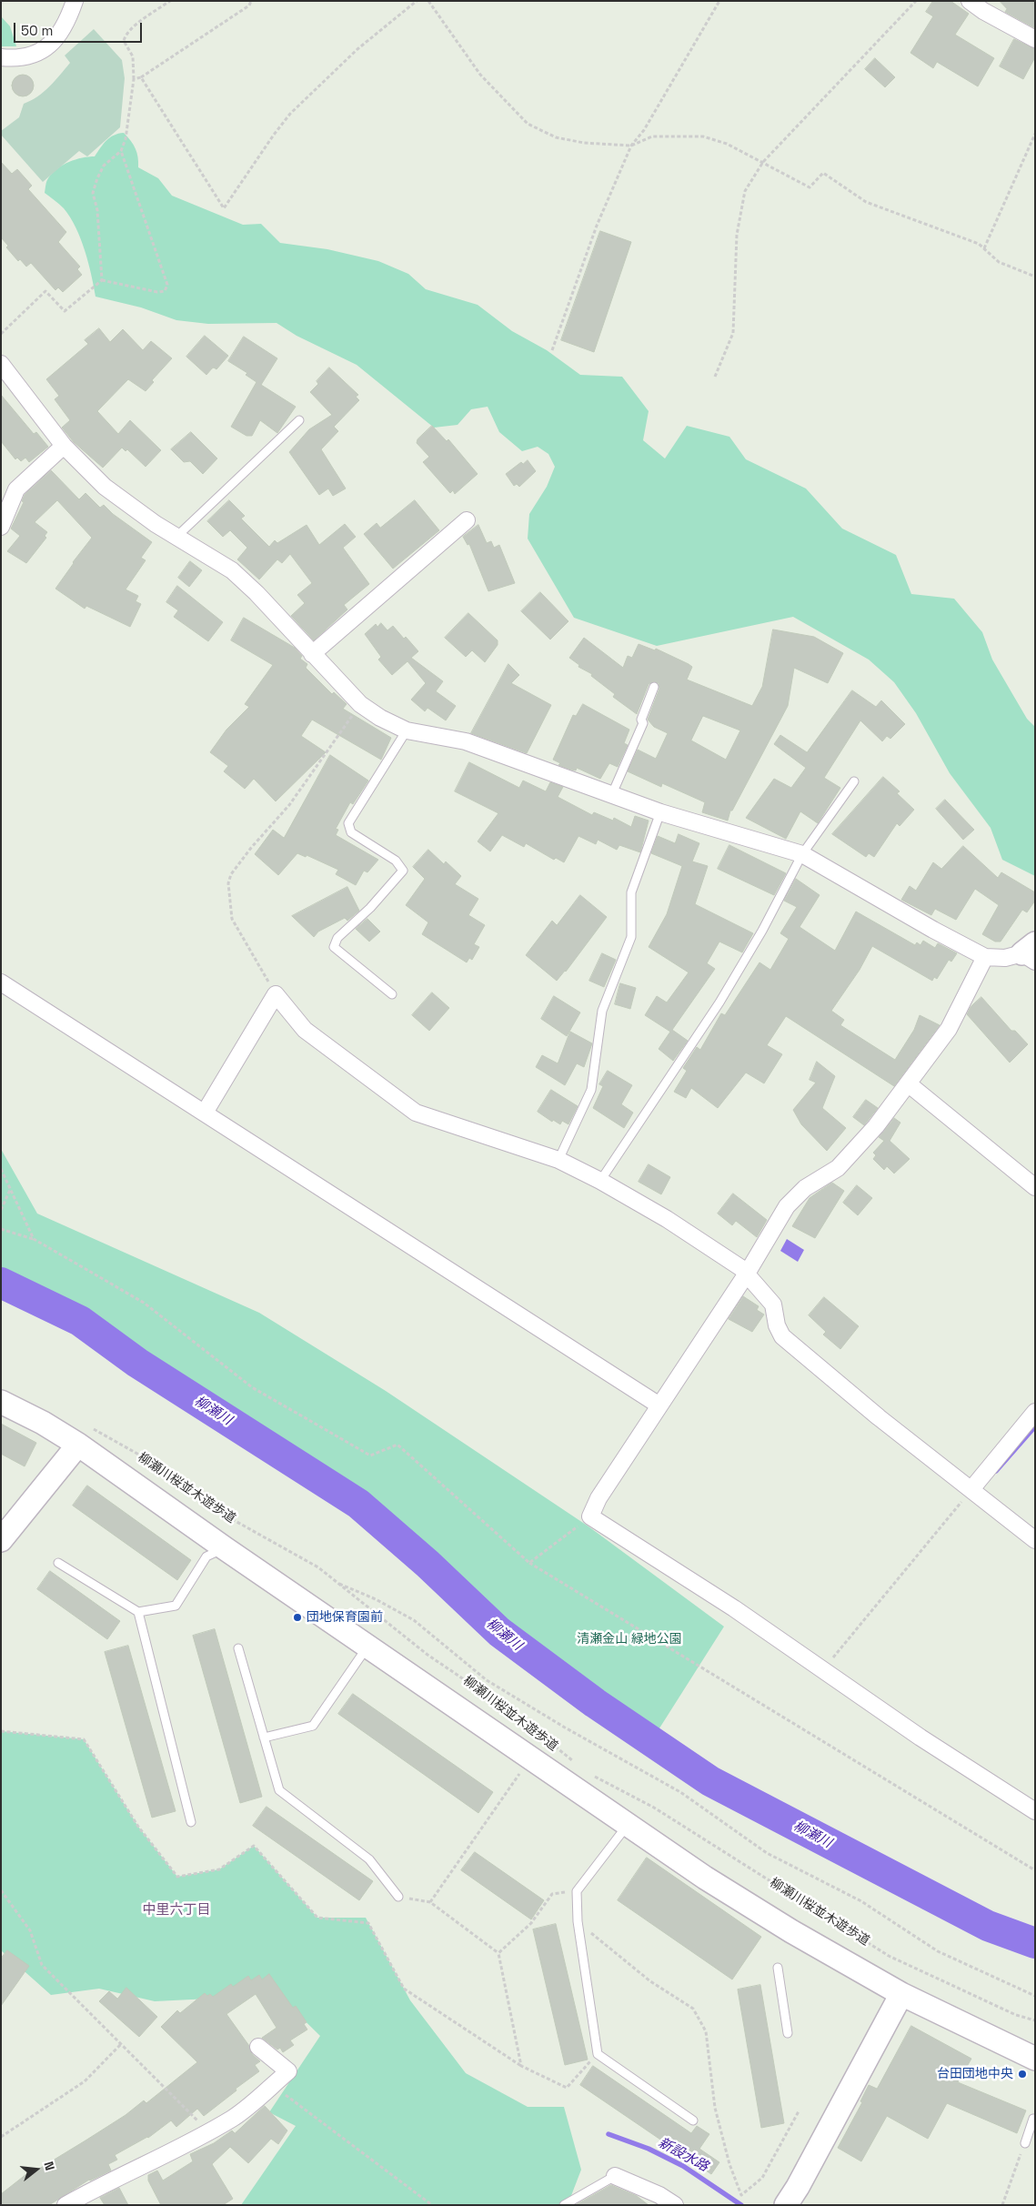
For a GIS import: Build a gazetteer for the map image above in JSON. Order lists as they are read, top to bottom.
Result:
{
  "streets": {
    "path": ["柳瀬川桜並木遊歩道"]
  },
  "districts": ["中里六丁目"],
  "water": ["柳瀬川", "新設水路"],
  "parks": ["清瀬金山 緑地公園"],
  "places": ["団地保育園前", "台田団地中央"],
  "scale_bar": "50 m",
  "north": "right"
}
